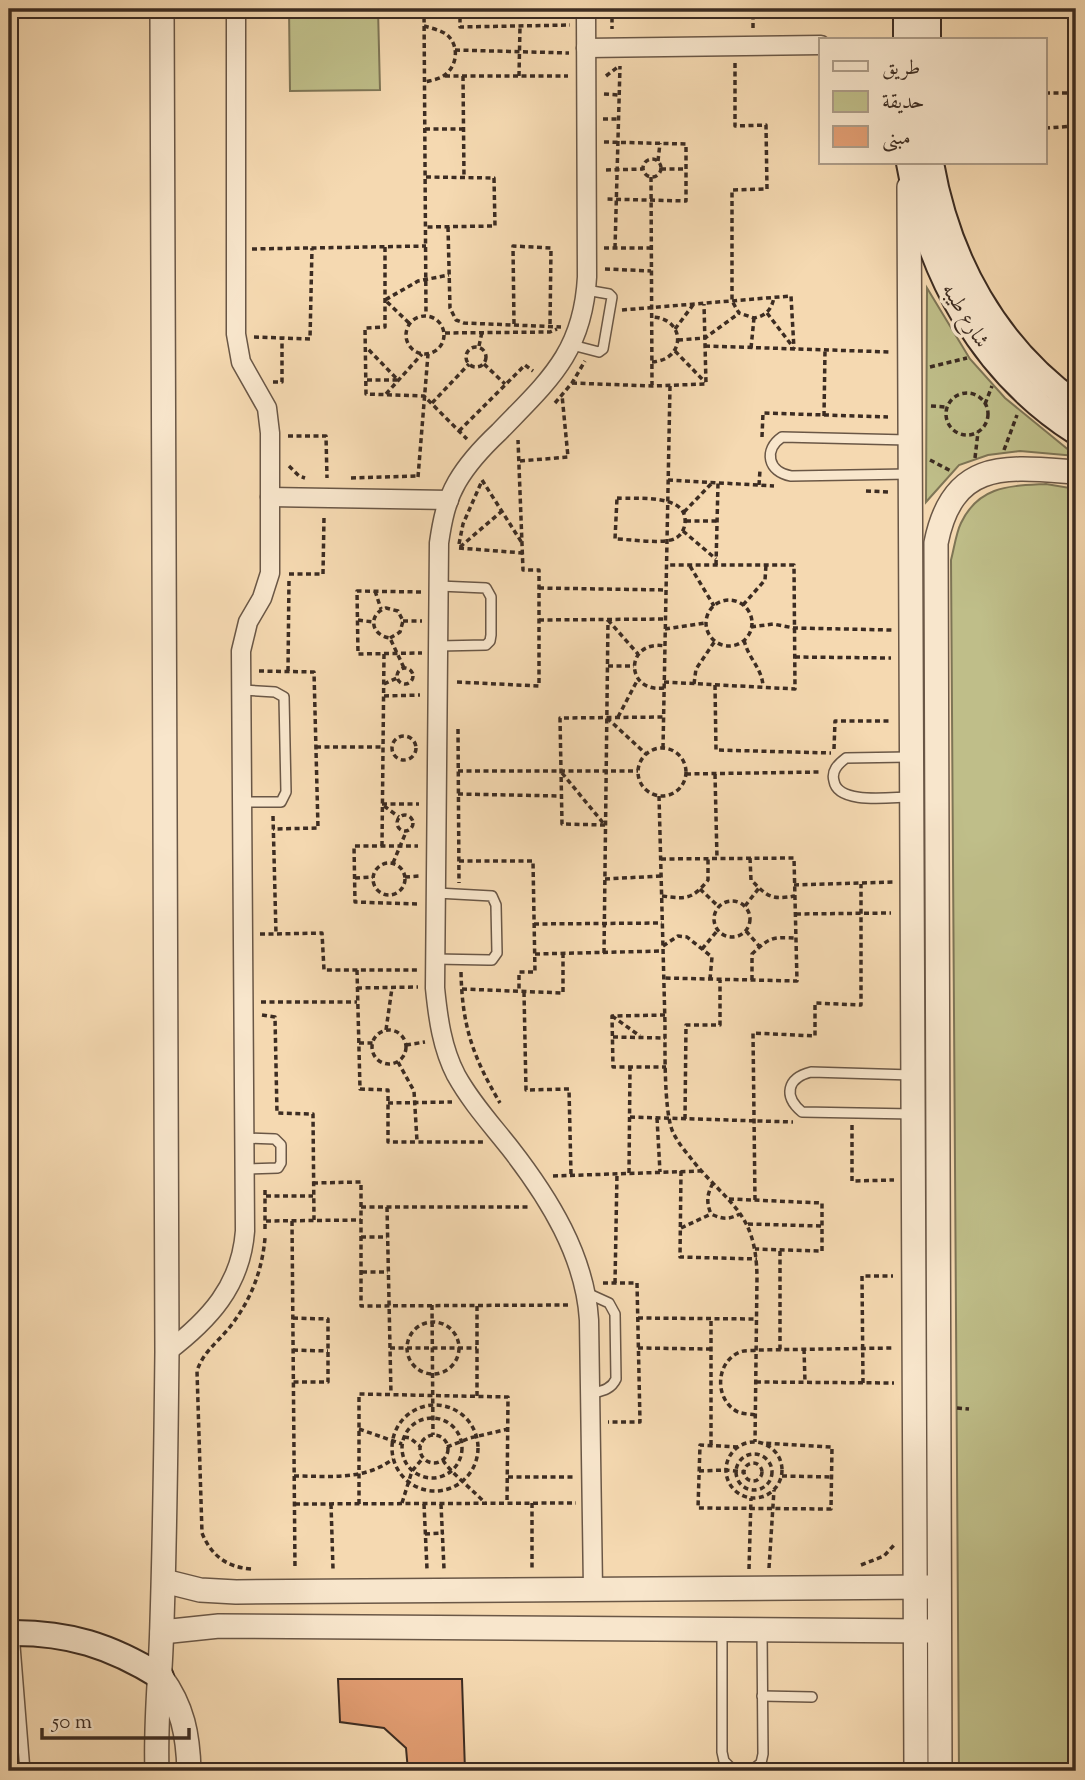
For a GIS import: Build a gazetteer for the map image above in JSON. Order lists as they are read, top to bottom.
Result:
{
  "streets": {
    "main road": ["شارع طيبه"]
  },
  "legend": ["طريق", "حديقة", "مبنى"],
  "scale_bar": "50 m"
}
